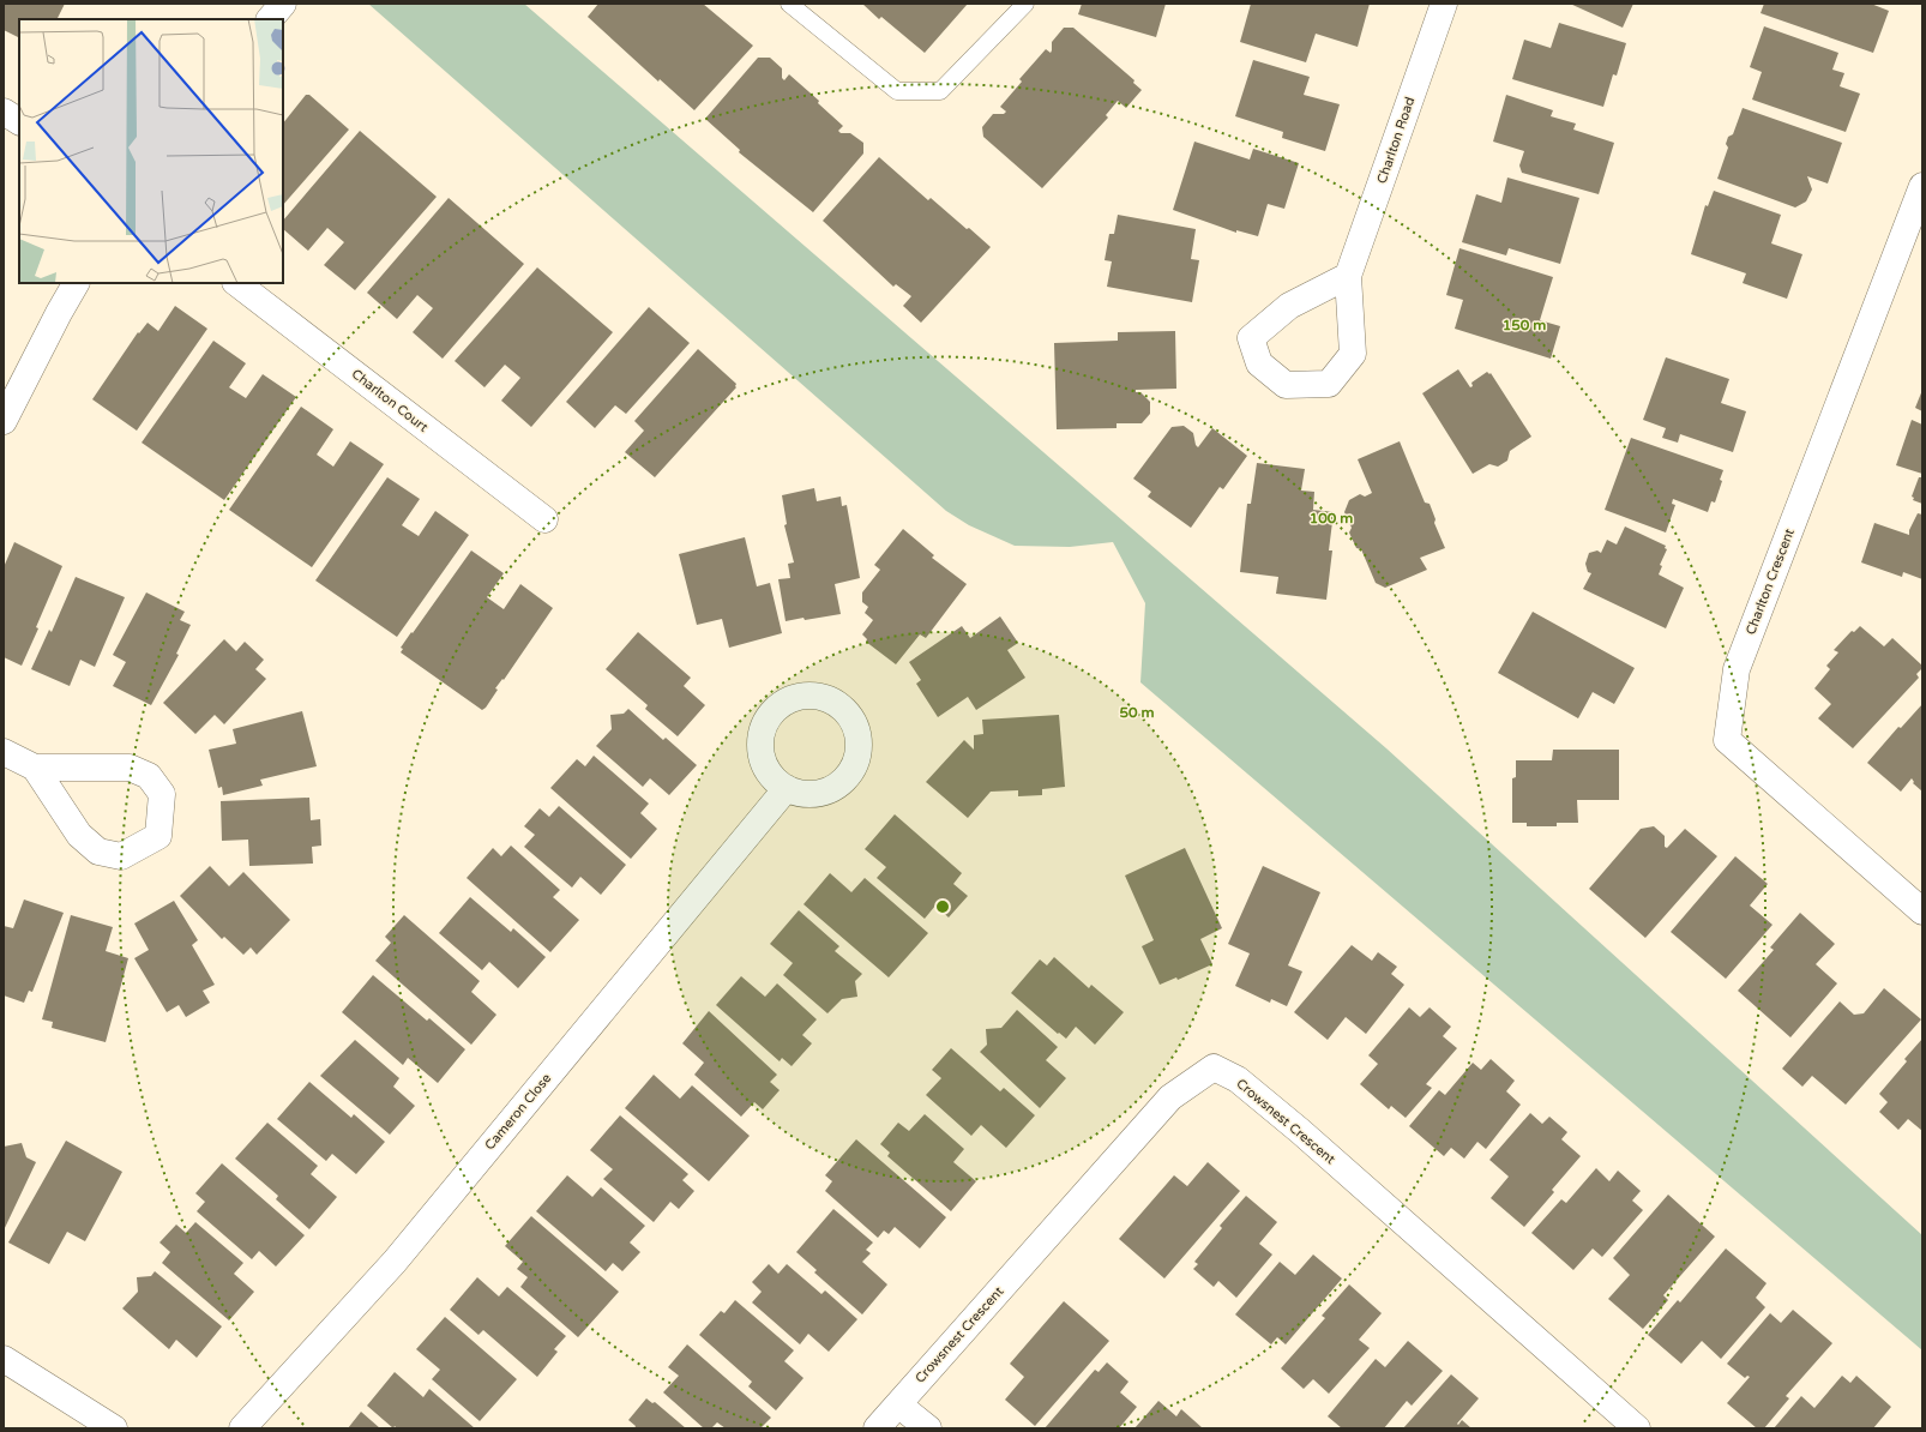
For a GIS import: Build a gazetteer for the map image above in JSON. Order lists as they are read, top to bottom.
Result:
{
  "streets": {
    "street": [
      "Charlton Road",
      "Charlton Court",
      "Charlton Crescent",
      "Cameron Close",
      "Crowsnest Crescent"
    ]
  },
  "rings": ["150 m", "100 m", "50 m"]
}
